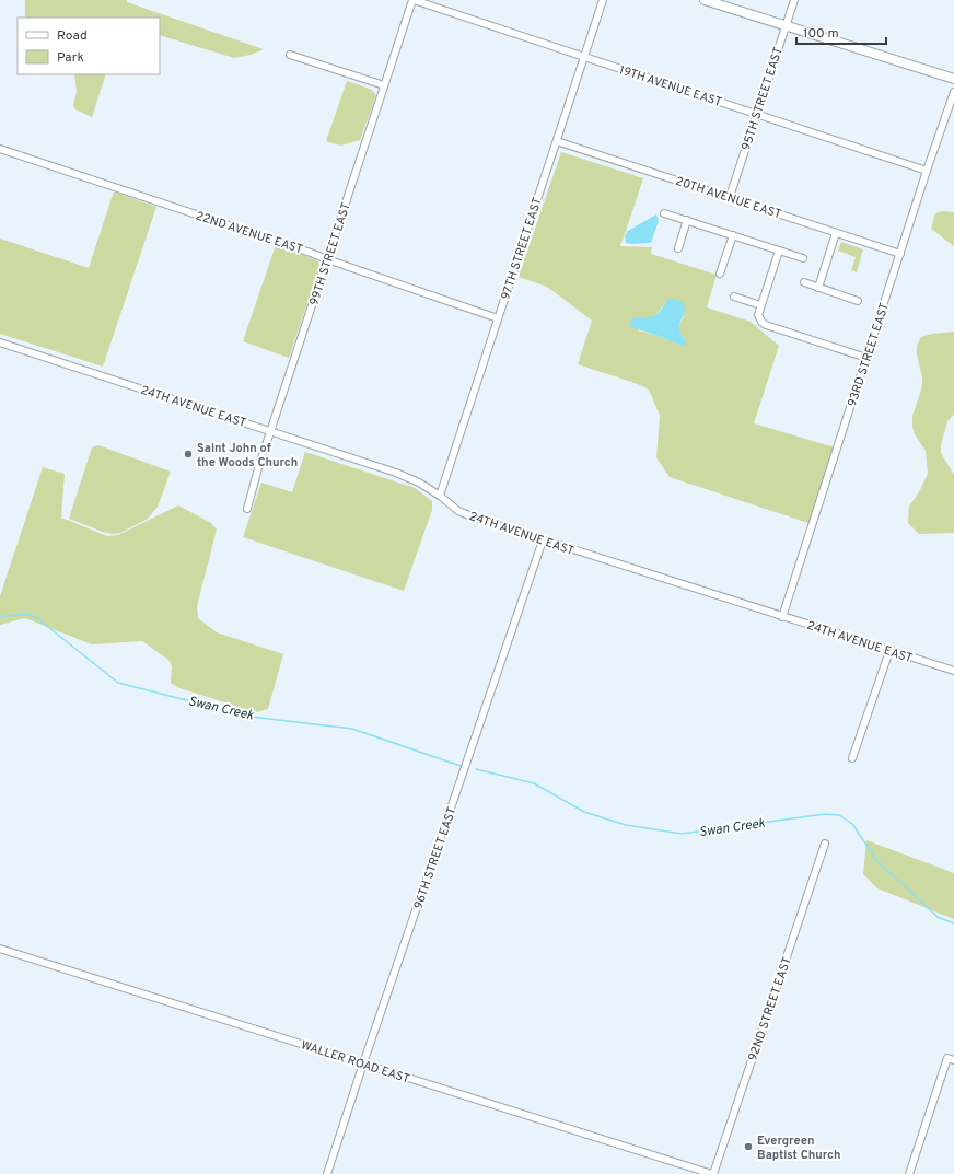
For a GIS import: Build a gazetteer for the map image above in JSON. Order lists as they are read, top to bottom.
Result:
{
  "streets": {
    "street": [
      "19TH AVENUE EAST",
      "95TH STREET EAST",
      "20TH AVENUE EAST",
      "22ND AVENUE EAST",
      "97TH STREET EAST",
      "99TH STREET EAST",
      "93RD STREET EAST",
      "24TH AVENUE EAST",
      "96TH STREET EAST",
      "92ND STREET EAST",
      "WALLER ROAD EAST"
    ]
  },
  "crossings": [
    ["19TH AVENUE EAST", "95TH STREET EAST"],
    ["19TH AVENUE EAST", "97TH STREET EAST"],
    ["19TH AVENUE EAST", "99TH STREET EAST"],
    ["19TH AVENUE EAST", "93RD STREET EAST"],
    ["95TH STREET EAST", "20TH AVENUE EAST"],
    ["20TH AVENUE EAST", "97TH STREET EAST"],
    ["20TH AVENUE EAST", "93RD STREET EAST"],
    ["22ND AVENUE EAST", "97TH STREET EAST"],
    ["22ND AVENUE EAST", "99TH STREET EAST"],
    ["97TH STREET EAST", "24TH AVENUE EAST"],
    ["99TH STREET EAST", "24TH AVENUE EAST"],
    ["93RD STREET EAST", "24TH AVENUE EAST"],
    ["24TH AVENUE EAST", "96TH STREET EAST"],
    ["96TH STREET EAST", "WALLER ROAD EAST"],
    ["92ND STREET EAST", "WALLER ROAD EAST"]
  ],
  "water": ["Swan Creek"],
  "places": ["Saint John of the Woods Church", "Evergreen Baptist Church"],
  "legend": ["Road", "Park"],
  "scale_bar": "100 m"
}
